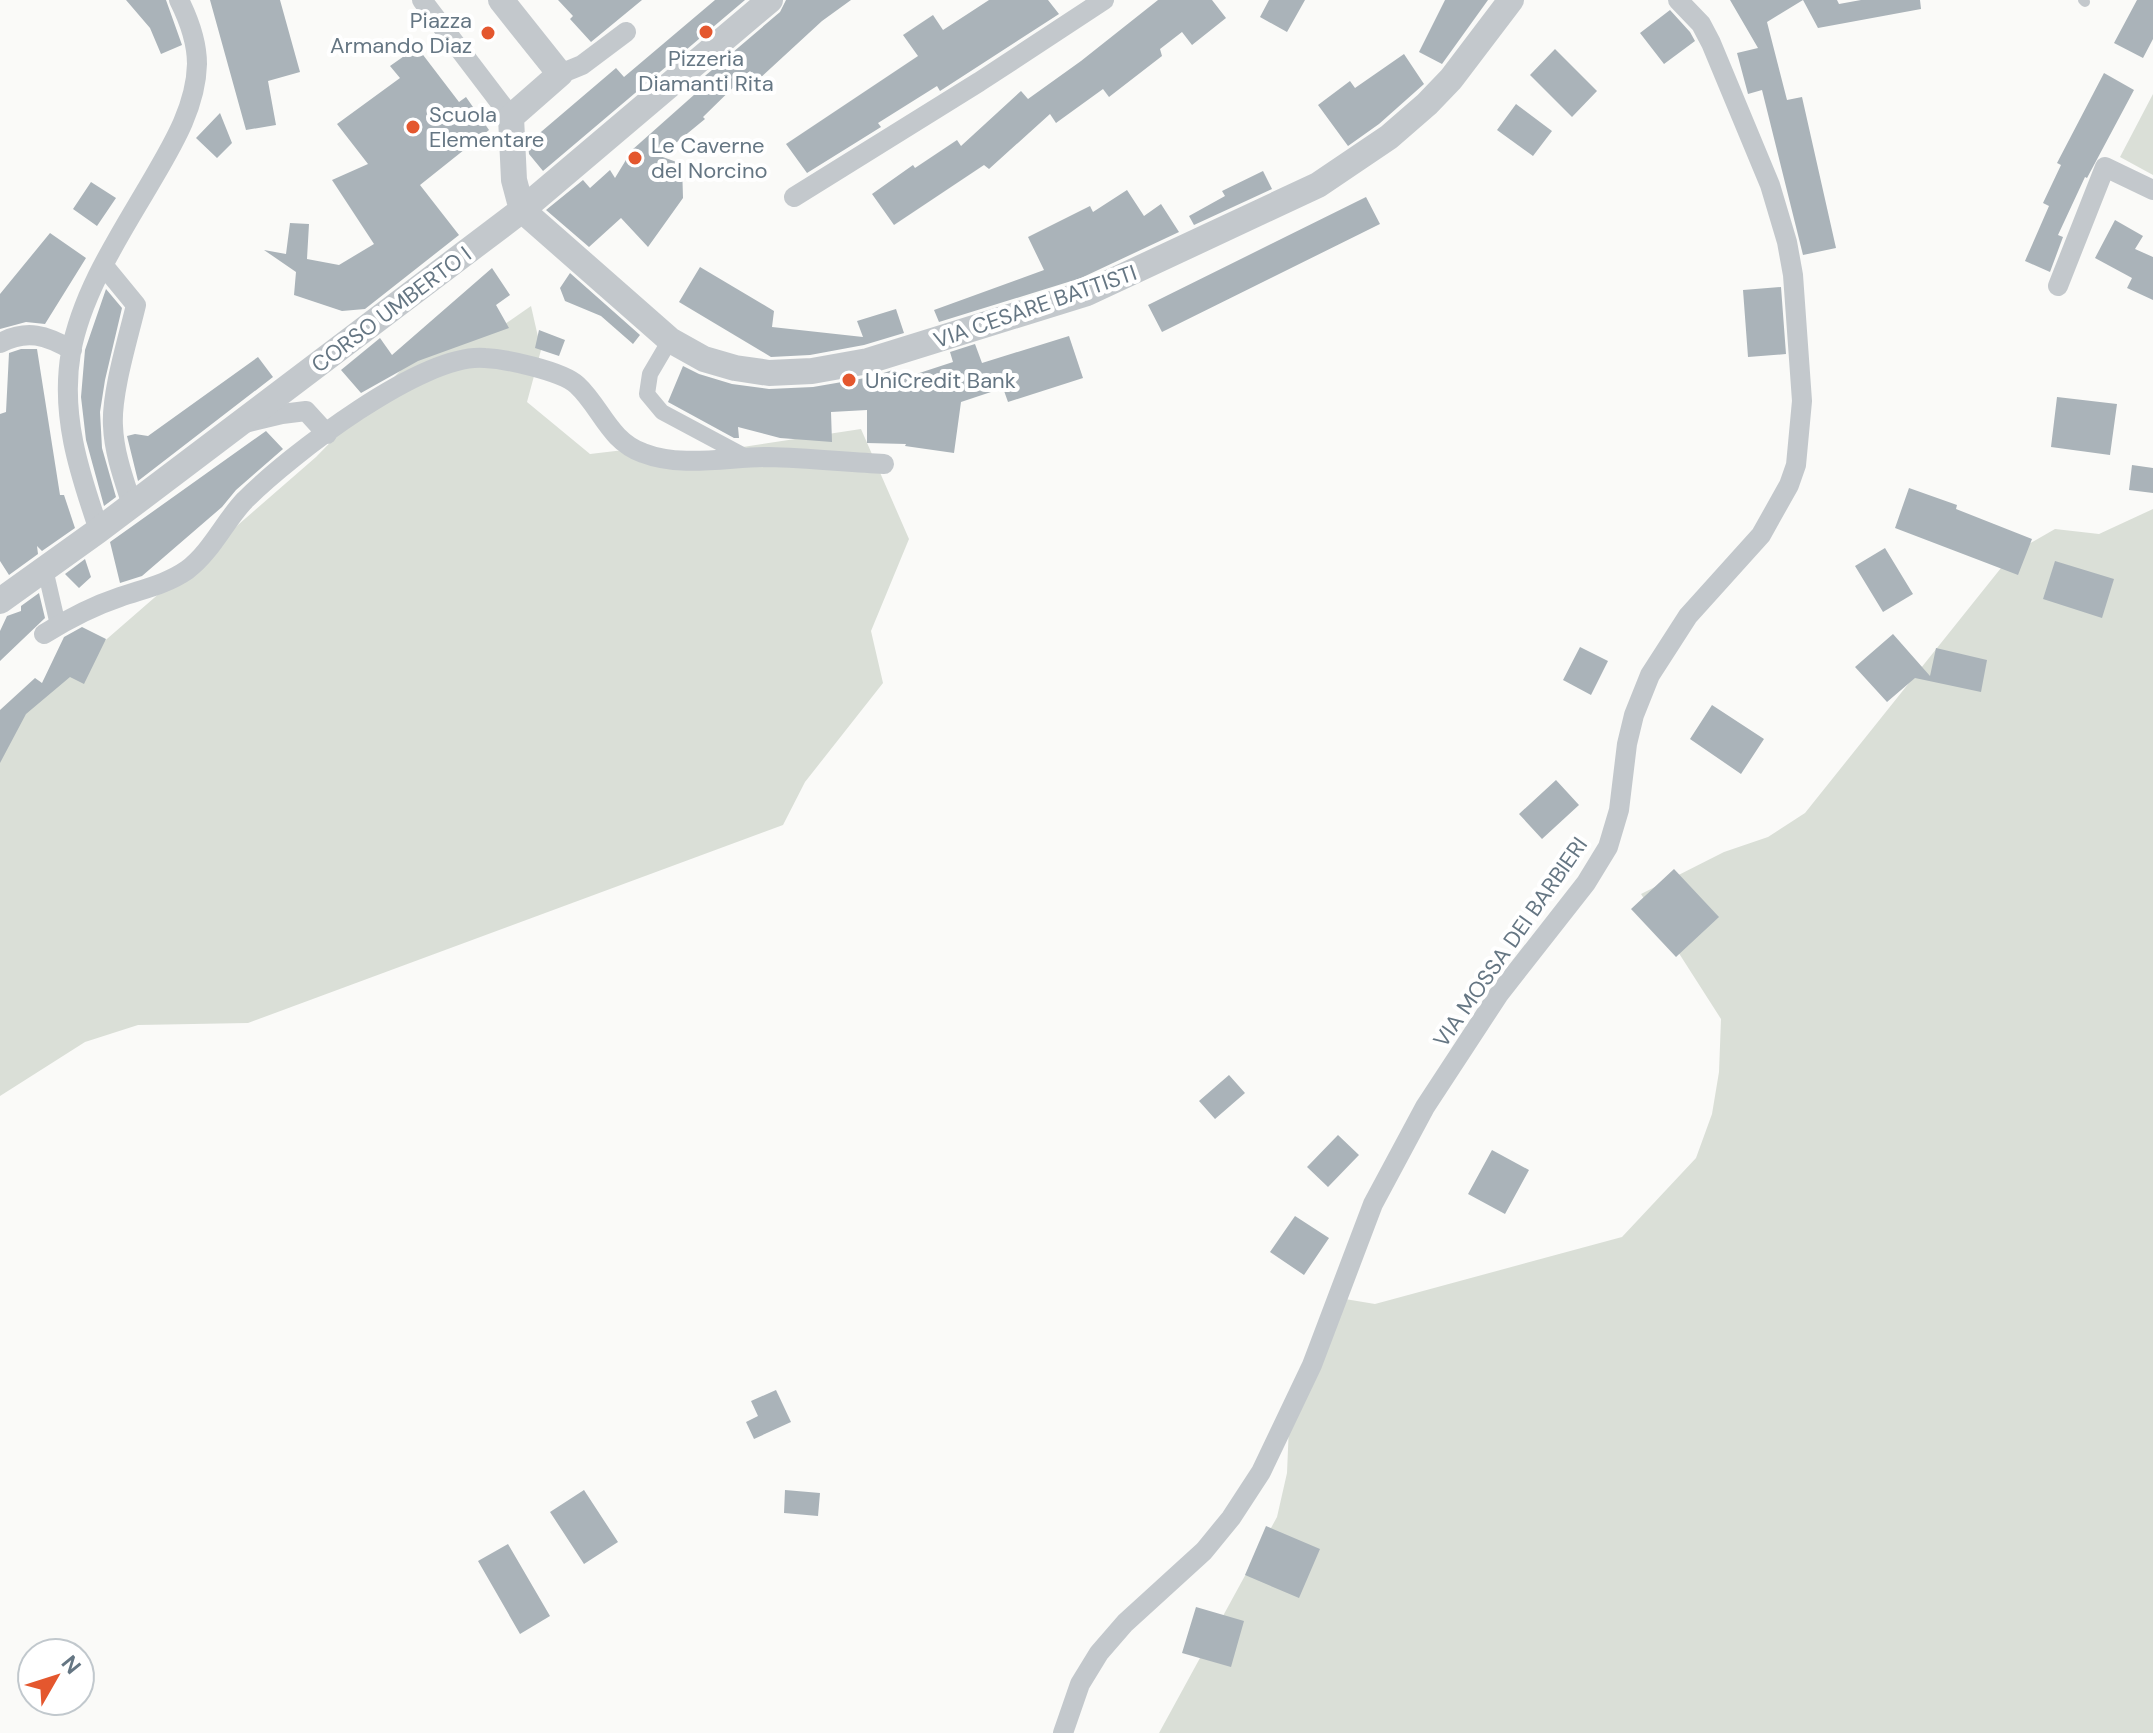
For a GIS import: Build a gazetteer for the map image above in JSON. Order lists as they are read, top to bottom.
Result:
{
  "streets": {
    "street": ["VIA CESARE BATTISTI", "CORSO UMBERTO I", "VIA MOSSA DEI BARBIERI"]
  },
  "crossings": [
    ["VIA CESARE BATTISTI", "CORSO UMBERTO I"]
  ],
  "places": [
    "Pizzeria Diamanti Rita",
    "Piazza Armando Diaz",
    "Scuola Elementare",
    "Le Caverne del Norcino",
    "UniCredit Bank"
  ],
  "north": "top right"
}
